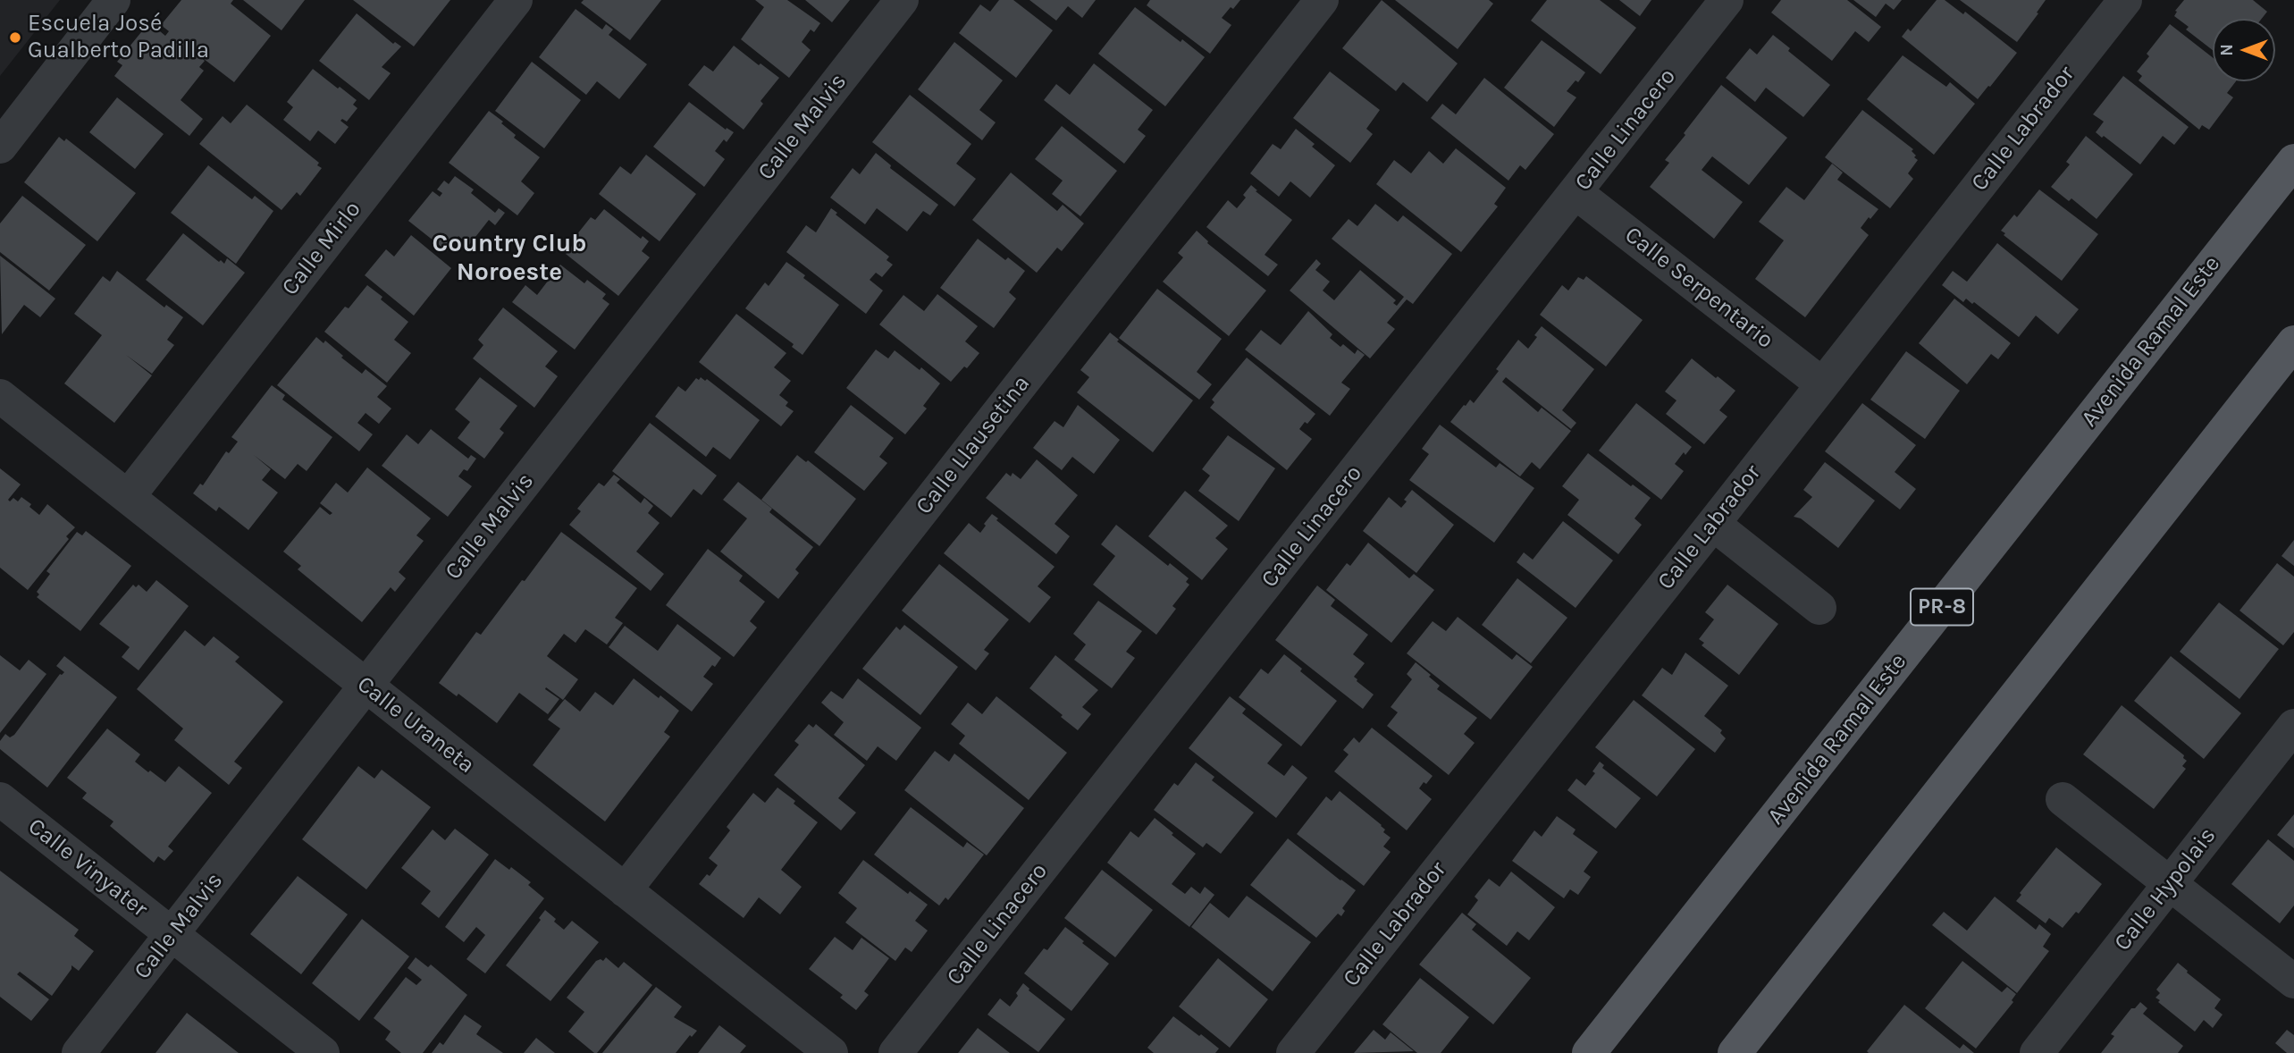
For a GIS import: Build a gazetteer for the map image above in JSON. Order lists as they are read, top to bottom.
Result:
{
  "streets": {
    "main road": ["Avenida Ramal Este", "PR-8"],
    "street": [
      "Calle Malvis",
      "Calle Labrador",
      "Calle Linacero",
      "Calle Mirlo",
      "Calle Serpentario",
      "Calle Llausetina",
      "Calle Uraneta",
      "Calle Vinyater",
      "Calle Hypolais"
    ]
  },
  "crossings": [
    ["Calle Malvis", "Calle Uraneta"],
    ["Calle Malvis", "Calle Vinyater"],
    ["Calle Labrador", "Calle Serpentario"],
    ["Calle Linacero", "Calle Serpentario"],
    ["Calle Mirlo", "Calle Uraneta"],
    ["Calle Llausetina", "Calle Uraneta"]
  ],
  "districts": ["Country Club Noroeste"],
  "places": ["Escuela José Gualberto Padilla"],
  "north": "left"
}
